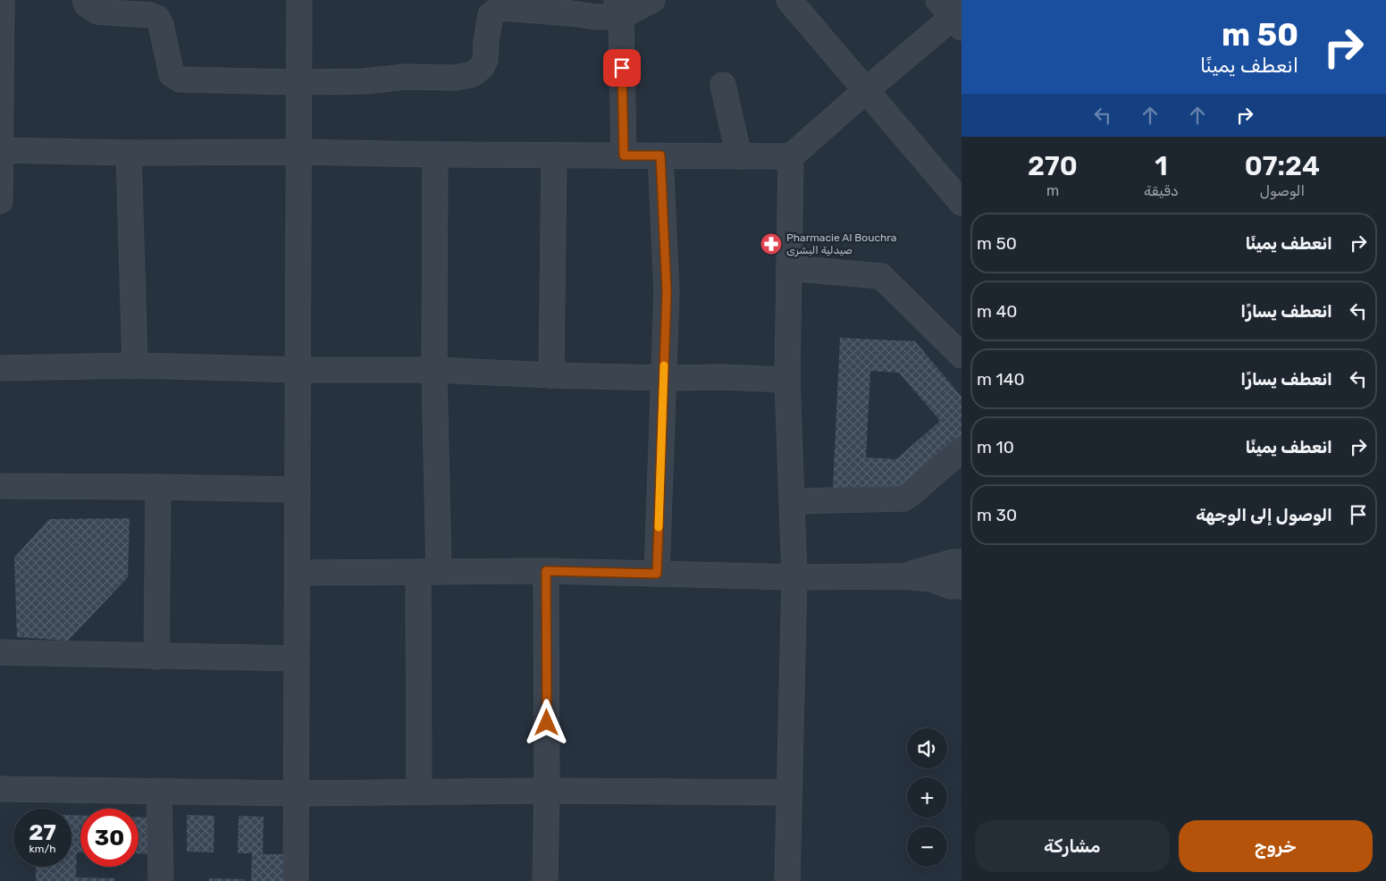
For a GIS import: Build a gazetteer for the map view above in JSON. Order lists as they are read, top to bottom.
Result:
{
  "places": {
    "pharmacy": ["Pharmacie Al Bouchra صيدلية البشرى"]
  },
  "page": {
    "turn": ["50 m", "انعطف يمينًا"],
    "eta": [
      "07:24",
      "الوصول",
      "1",
      "دقيقة",
      "270",
      "m"
    ],
    "list": [
      {
        "name": "انعطف يمينًا",
        "value": "50 m"
      },
      {
        "name": "انعطف يسارًا",
        "value": "40 m"
      },
      {
        "name": "انعطف يسارًا",
        "value": "140 m"
      },
      {
        "name": "انعطف يمينًا",
        "value": "10 m"
      },
      {
        "name": "الوصول إلى الوجهة",
        "value": "30 m"
      }
    ],
    "map_buttons": ["+", "−"],
    "speed": "27 km/h",
    "limit": "30",
    "buttons": ["خروج", "مشاركة"]
  }
}
